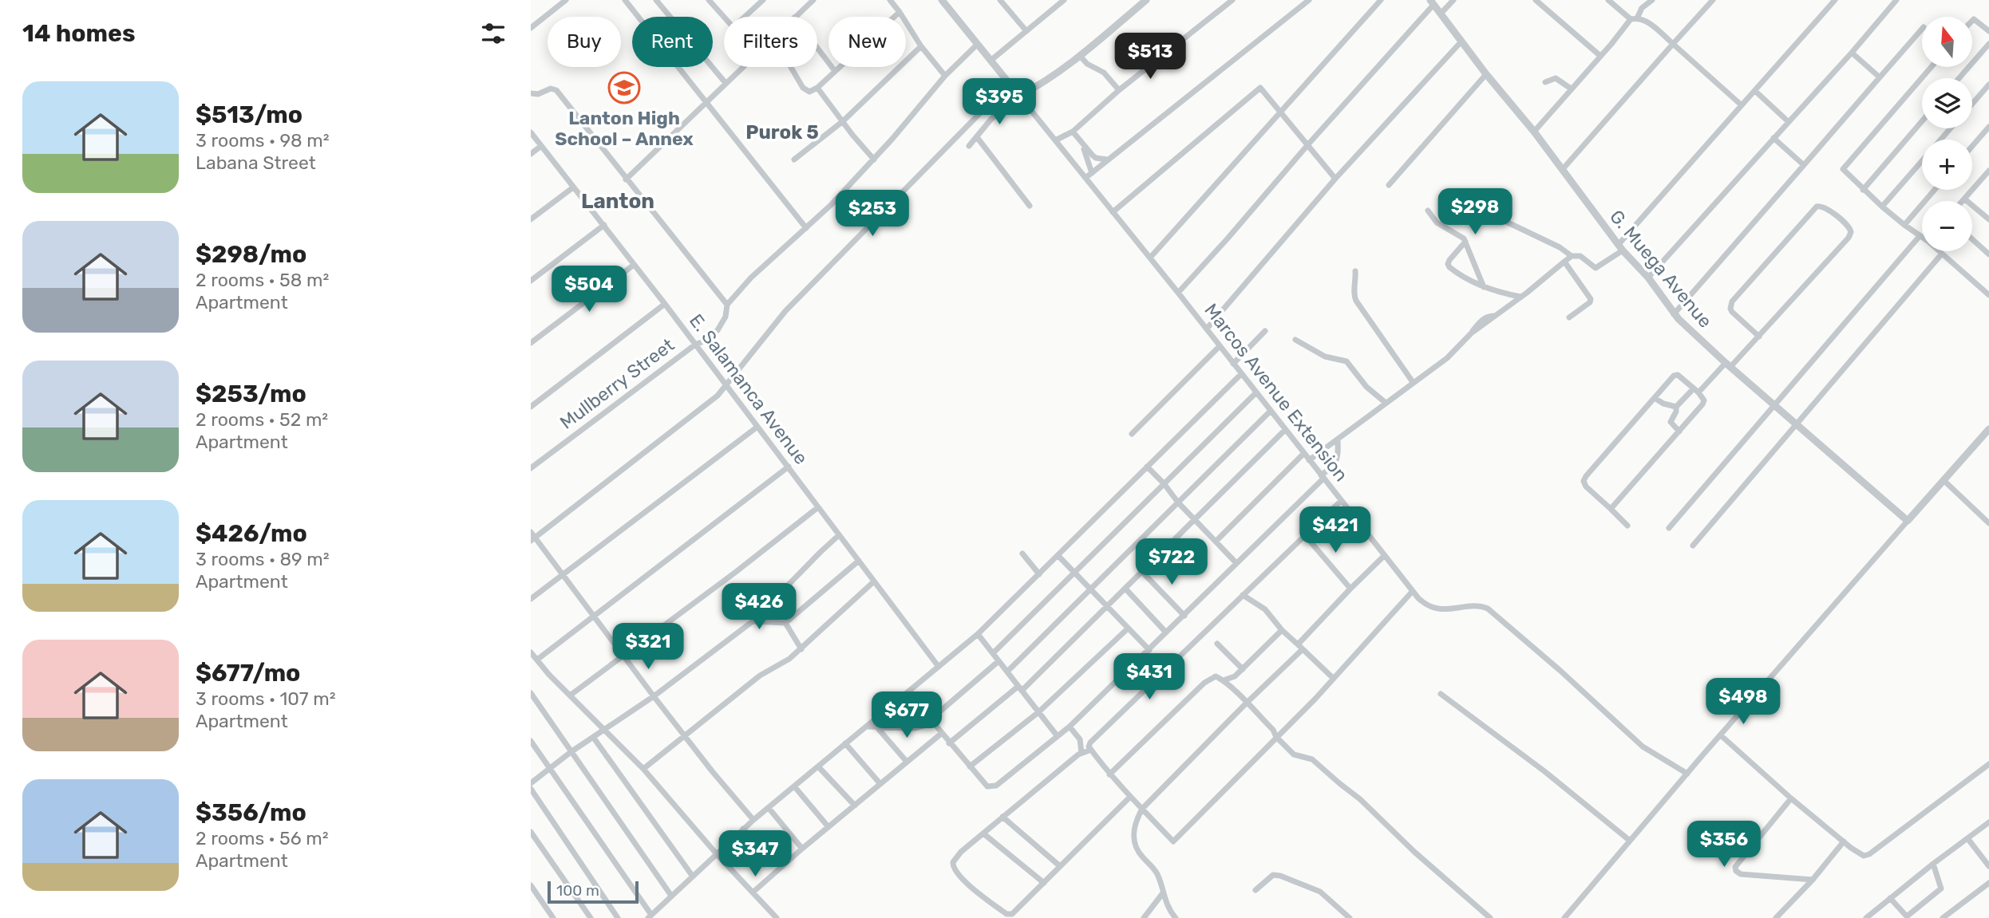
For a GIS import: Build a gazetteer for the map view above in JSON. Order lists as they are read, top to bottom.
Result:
{
  "streets": {
    "street": [
      "G. Muega Avenue",
      "Mullberry Street",
      "E. Salamanca Avenue",
      "Marcos Avenue Extension"
    ]
  },
  "crossings": [
    ["Mullberry Street", "E. Salamanca Avenue"]
  ],
  "districts": ["Purok 5", "Lanton"],
  "places": {
    "school or university": ["Lanton High School – Annex"]
  },
  "scale_bar": "100 m",
  "north": "top",
  "page": {
    "heading": "14 homes",
    "map_buttons": ["+", "−"],
    "chip": [
      "Buy",
      "Rent",
      "Filters",
      "New"
    ],
    "price": [
      "$513",
      "$395",
      "$298",
      "$253",
      "$504",
      "$421",
      "$722",
      "$426",
      "$321",
      "$431",
      "$498",
      "$677",
      "$356",
      "$347"
    ],
    "list": [
      {
        "name": "$513/mo",
        "note": "3 rooms · 98 m² · Labana Street"
      },
      {
        "name": "$298/mo",
        "note": "2 rooms · 58 m² · Apartment"
      },
      {
        "name": "$253/mo",
        "note": "2 rooms · 52 m² · Apartment"
      },
      {
        "name": "$426/mo",
        "note": "3 rooms · 89 m² · Apartment"
      },
      {
        "name": "$677/mo",
        "note": "3 rooms · 107 m² · Apartment"
      },
      {
        "name": "$356/mo",
        "note": "2 rooms · 56 m² · Apartment"
      }
    ],
    "scale": "100 m"
  }
}
